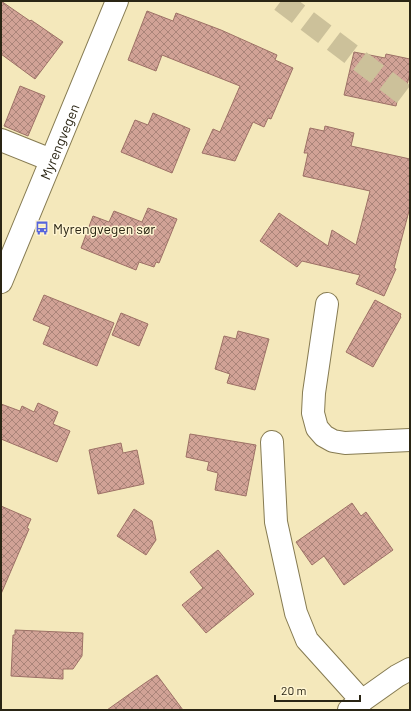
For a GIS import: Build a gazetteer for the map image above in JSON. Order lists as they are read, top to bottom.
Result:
{
  "streets": {
    "street": ["Myrengvegen"]
  },
  "places": {
    "bus stop": ["Myrengvegen sør"]
  },
  "scale_bar": "20 m"
}
